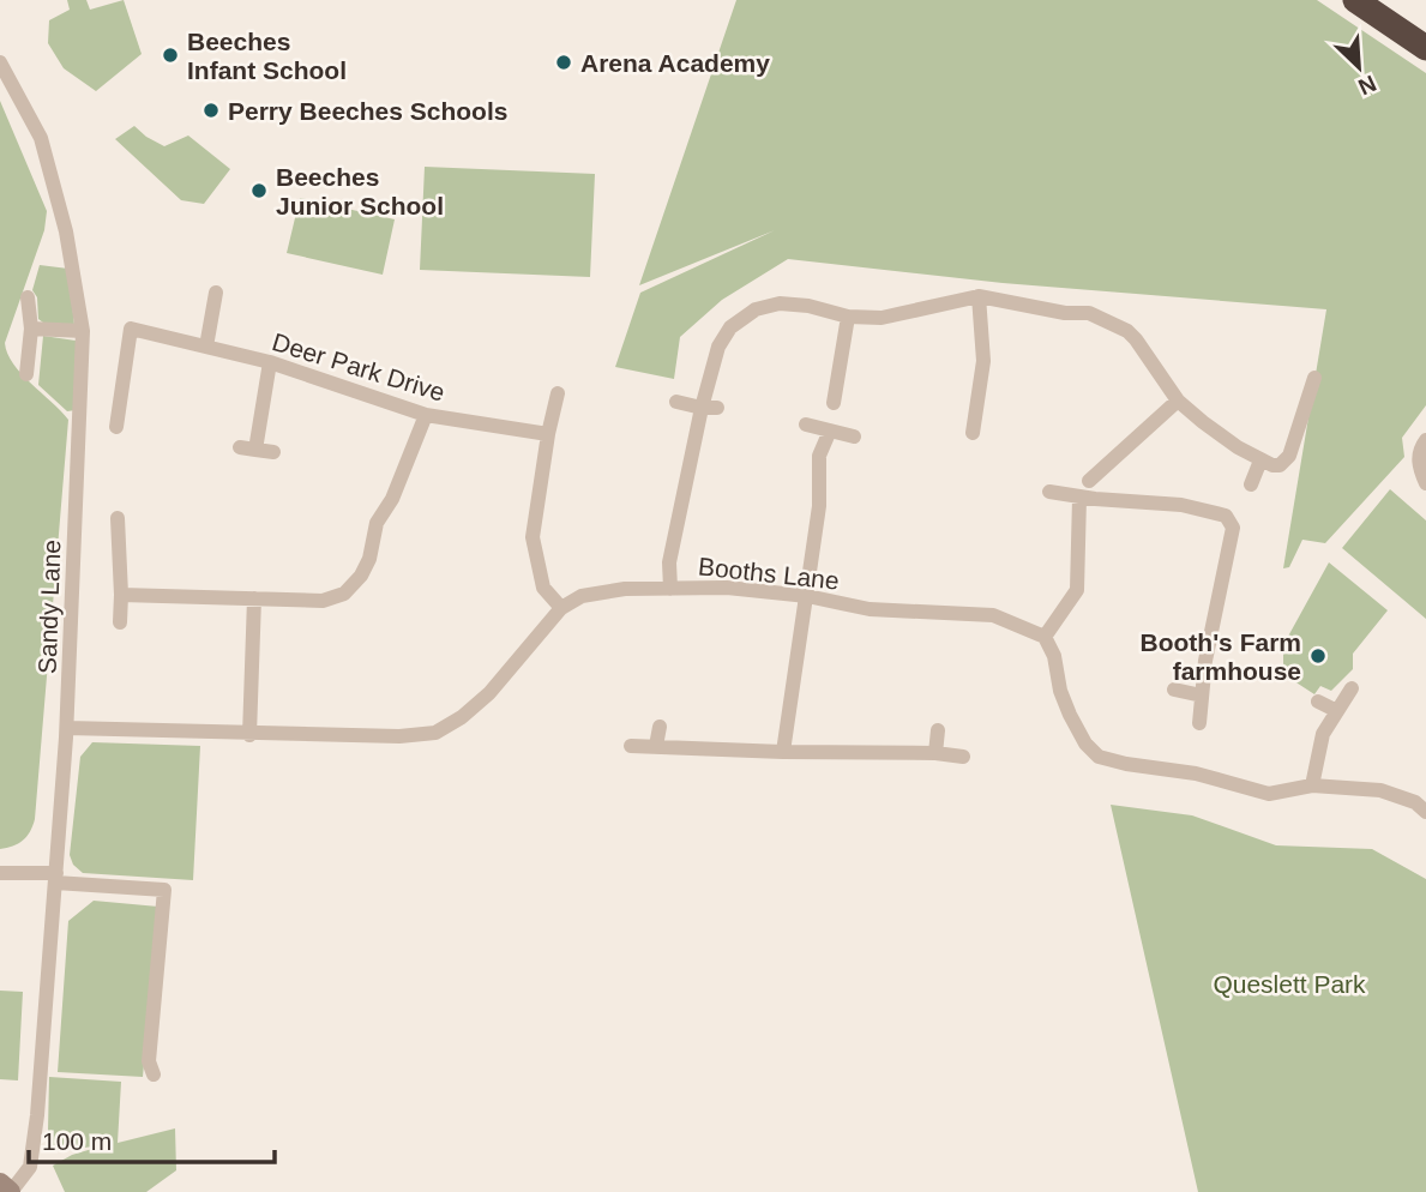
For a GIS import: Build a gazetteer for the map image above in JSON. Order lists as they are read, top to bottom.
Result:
{
  "streets": {
    "street": ["Deer Park Drive", "Booths Lane", "Sandy Lane"]
  },
  "crossings": [
    ["Booths Lane", "Sandy Lane"]
  ],
  "parks": ["Queslett Park"],
  "places": [
    "Beeches Infant School",
    "Arena Academy",
    "Perry Beeches Schools",
    "Beeches Junior School",
    "Booth's Farm farmhouse"
  ],
  "scale_bar": "100 m",
  "north": "bottom right"
}
